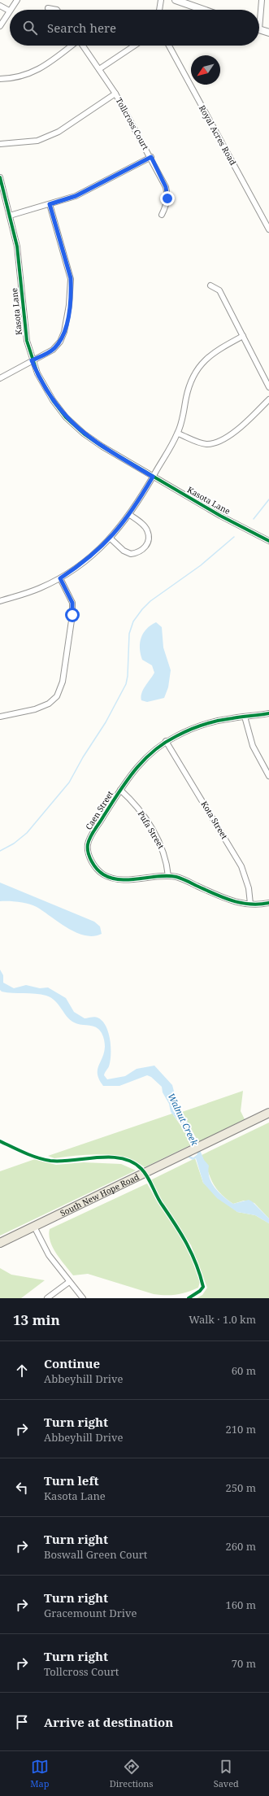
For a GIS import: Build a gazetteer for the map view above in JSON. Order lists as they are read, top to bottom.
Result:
{
  "streets": {
    "main road": ["South New Hope Road"],
    "street": [
      "Tollcross Court",
      "Royal Acres Road",
      "Kasota Lane",
      "Caen Street",
      "Kota Street",
      "Pufa Street"
    ]
  },
  "crossings": [
    ["Caen Street", "Kota Street"],
    ["Caen Street", "Pufa Street"]
  ],
  "water": ["Walnut Creek"],
  "north": "bottom left",
  "page": {
    "search": "Search here",
    "heading": ["13 min", "Walk · 1.0 km"],
    "list": [
      ["Continue", "Abbeyhill Drive", "60 m"],
      ["Turn right", "Abbeyhill Drive", "210 m"],
      ["Turn left", "Kasota Lane", "250 m"],
      ["Turn right", "Boswall Green Court", "260 m"],
      ["Turn right", "Gracemount Drive", "160 m"],
      ["Turn right", "Tollcross Court", "70 m"],
      "Arrive at destination"
    ],
    "nav": ["Map", "Directions", "Saved"]
  }
}
